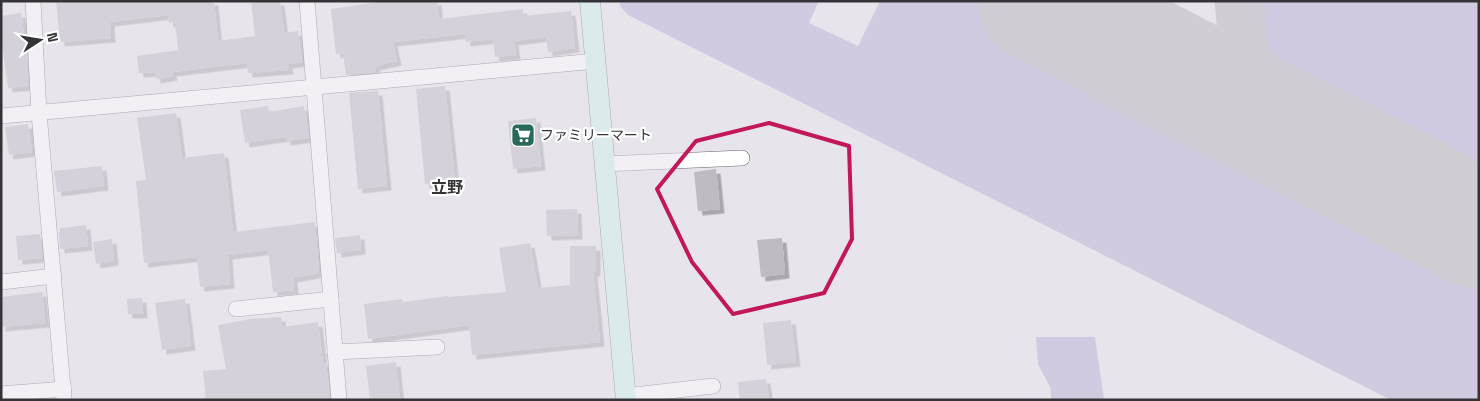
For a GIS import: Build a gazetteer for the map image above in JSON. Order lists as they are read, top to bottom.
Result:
{
  "districts": ["立野"],
  "places": {
    "supermarket": ["ファミリーマート"]
  },
  "north": "right"
}
